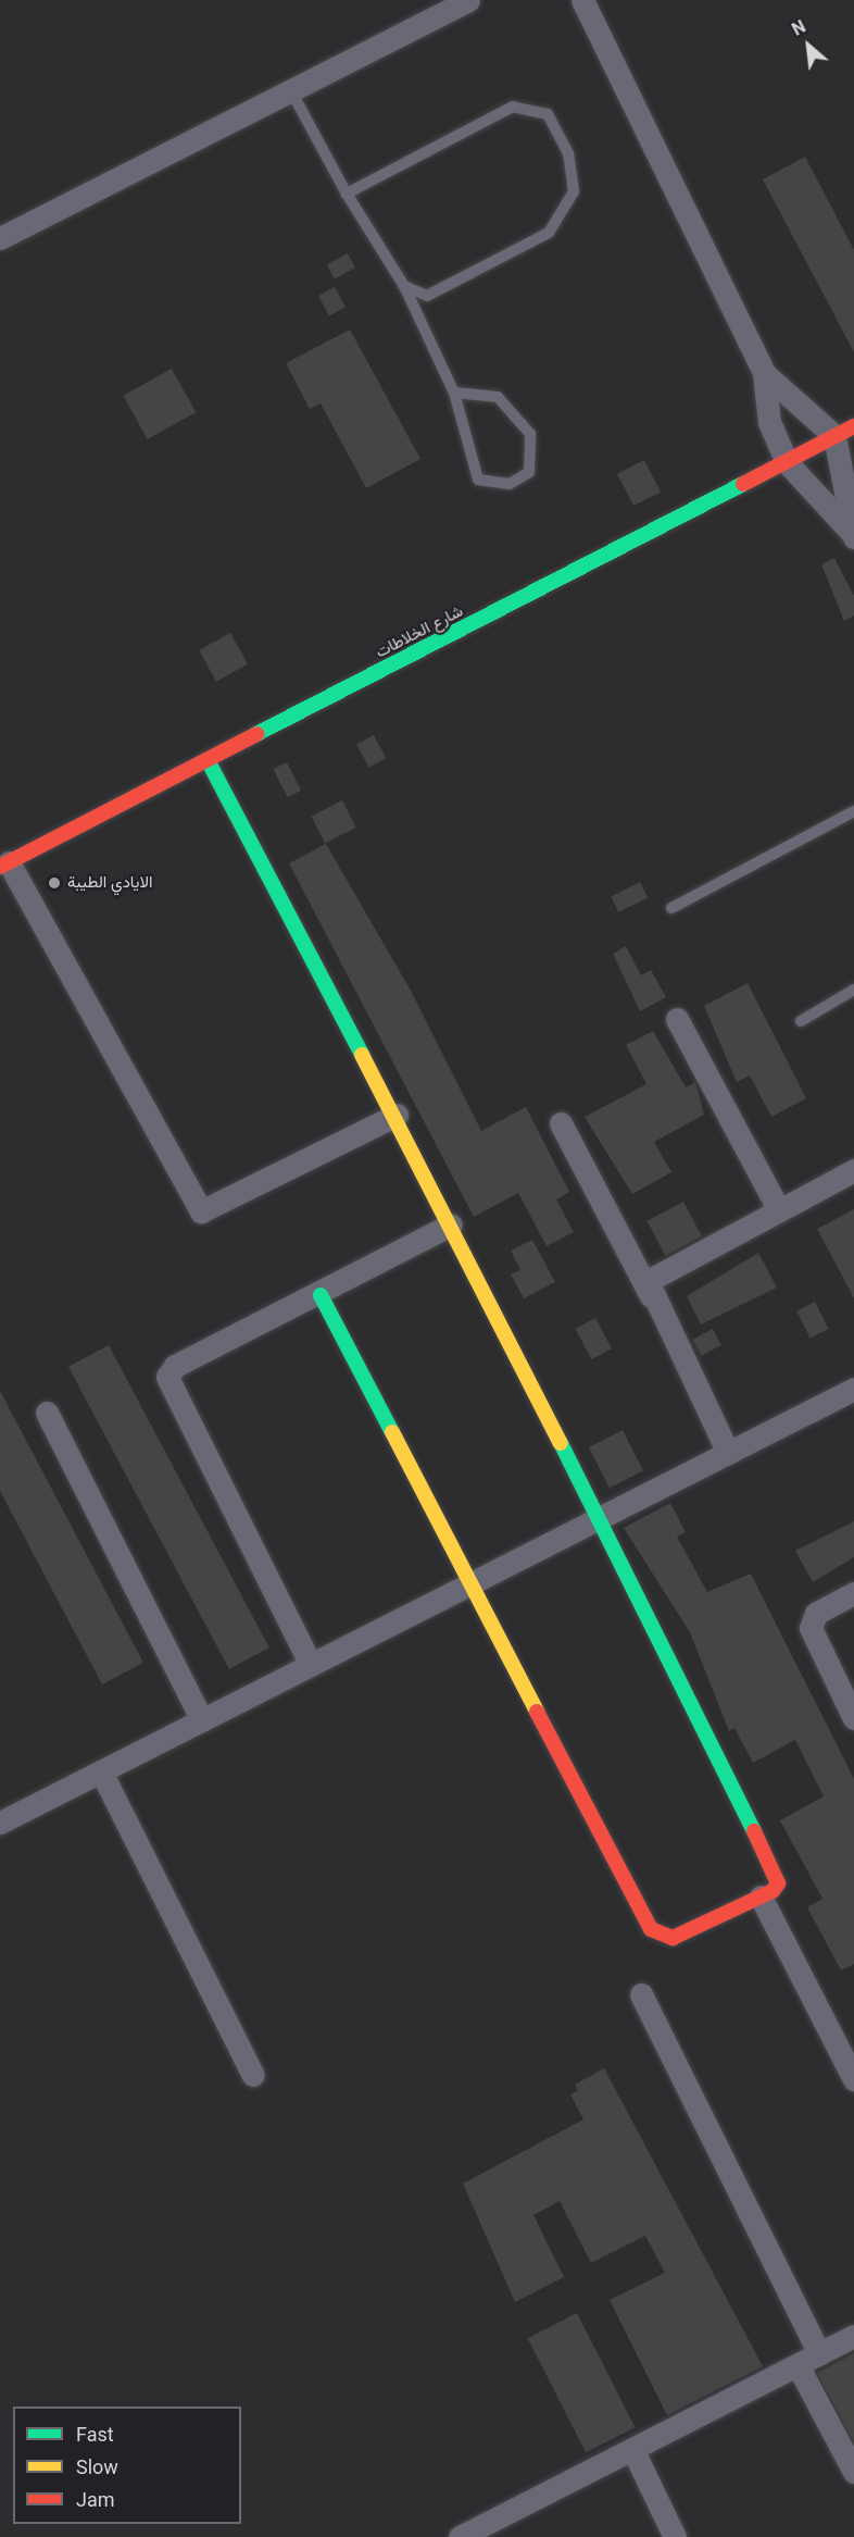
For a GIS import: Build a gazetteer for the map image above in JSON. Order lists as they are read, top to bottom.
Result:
{
  "streets": {
    "street": ["شارع الخلاطات"]
  },
  "places": ["الايادي الطيبة"],
  "legend": ["Fast", "Slow", "Jam"],
  "north": "top left"
}
